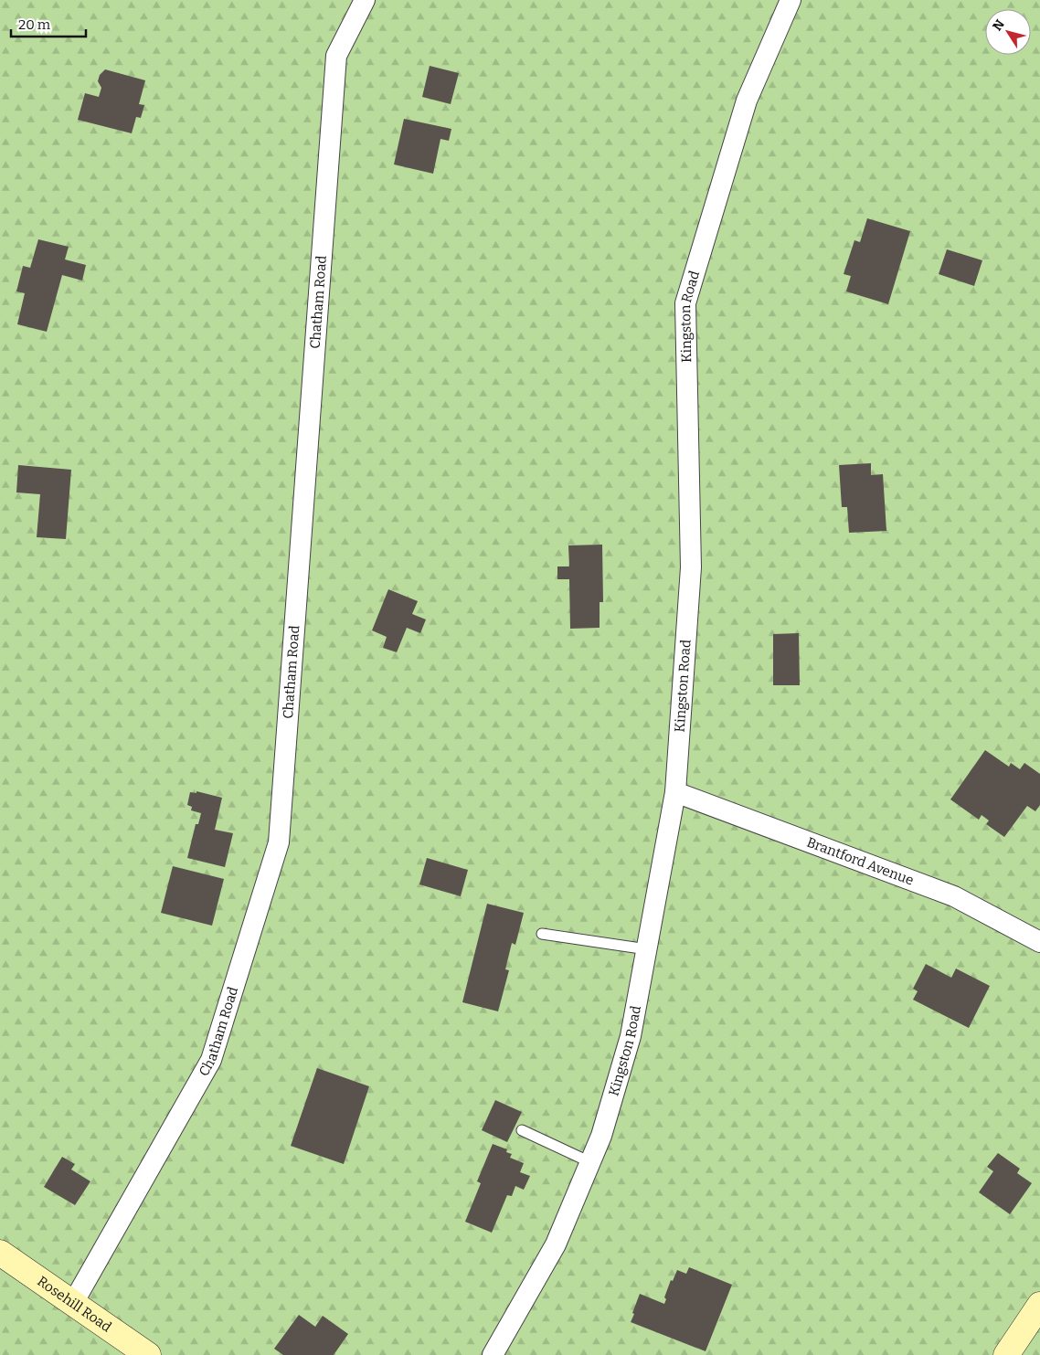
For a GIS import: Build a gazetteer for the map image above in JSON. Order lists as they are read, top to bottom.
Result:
{
  "streets": {
    "street": [
      "Chatham Road",
      "Kingston Road",
      "Brantford Avenue",
      "Rosehill Road"
    ]
  },
  "crossings": [
    ["Chatham Road", "Rosehill Road"],
    ["Kingston Road", "Brantford Avenue"]
  ],
  "scale_bar": "20 m",
  "north": "top left"
}
